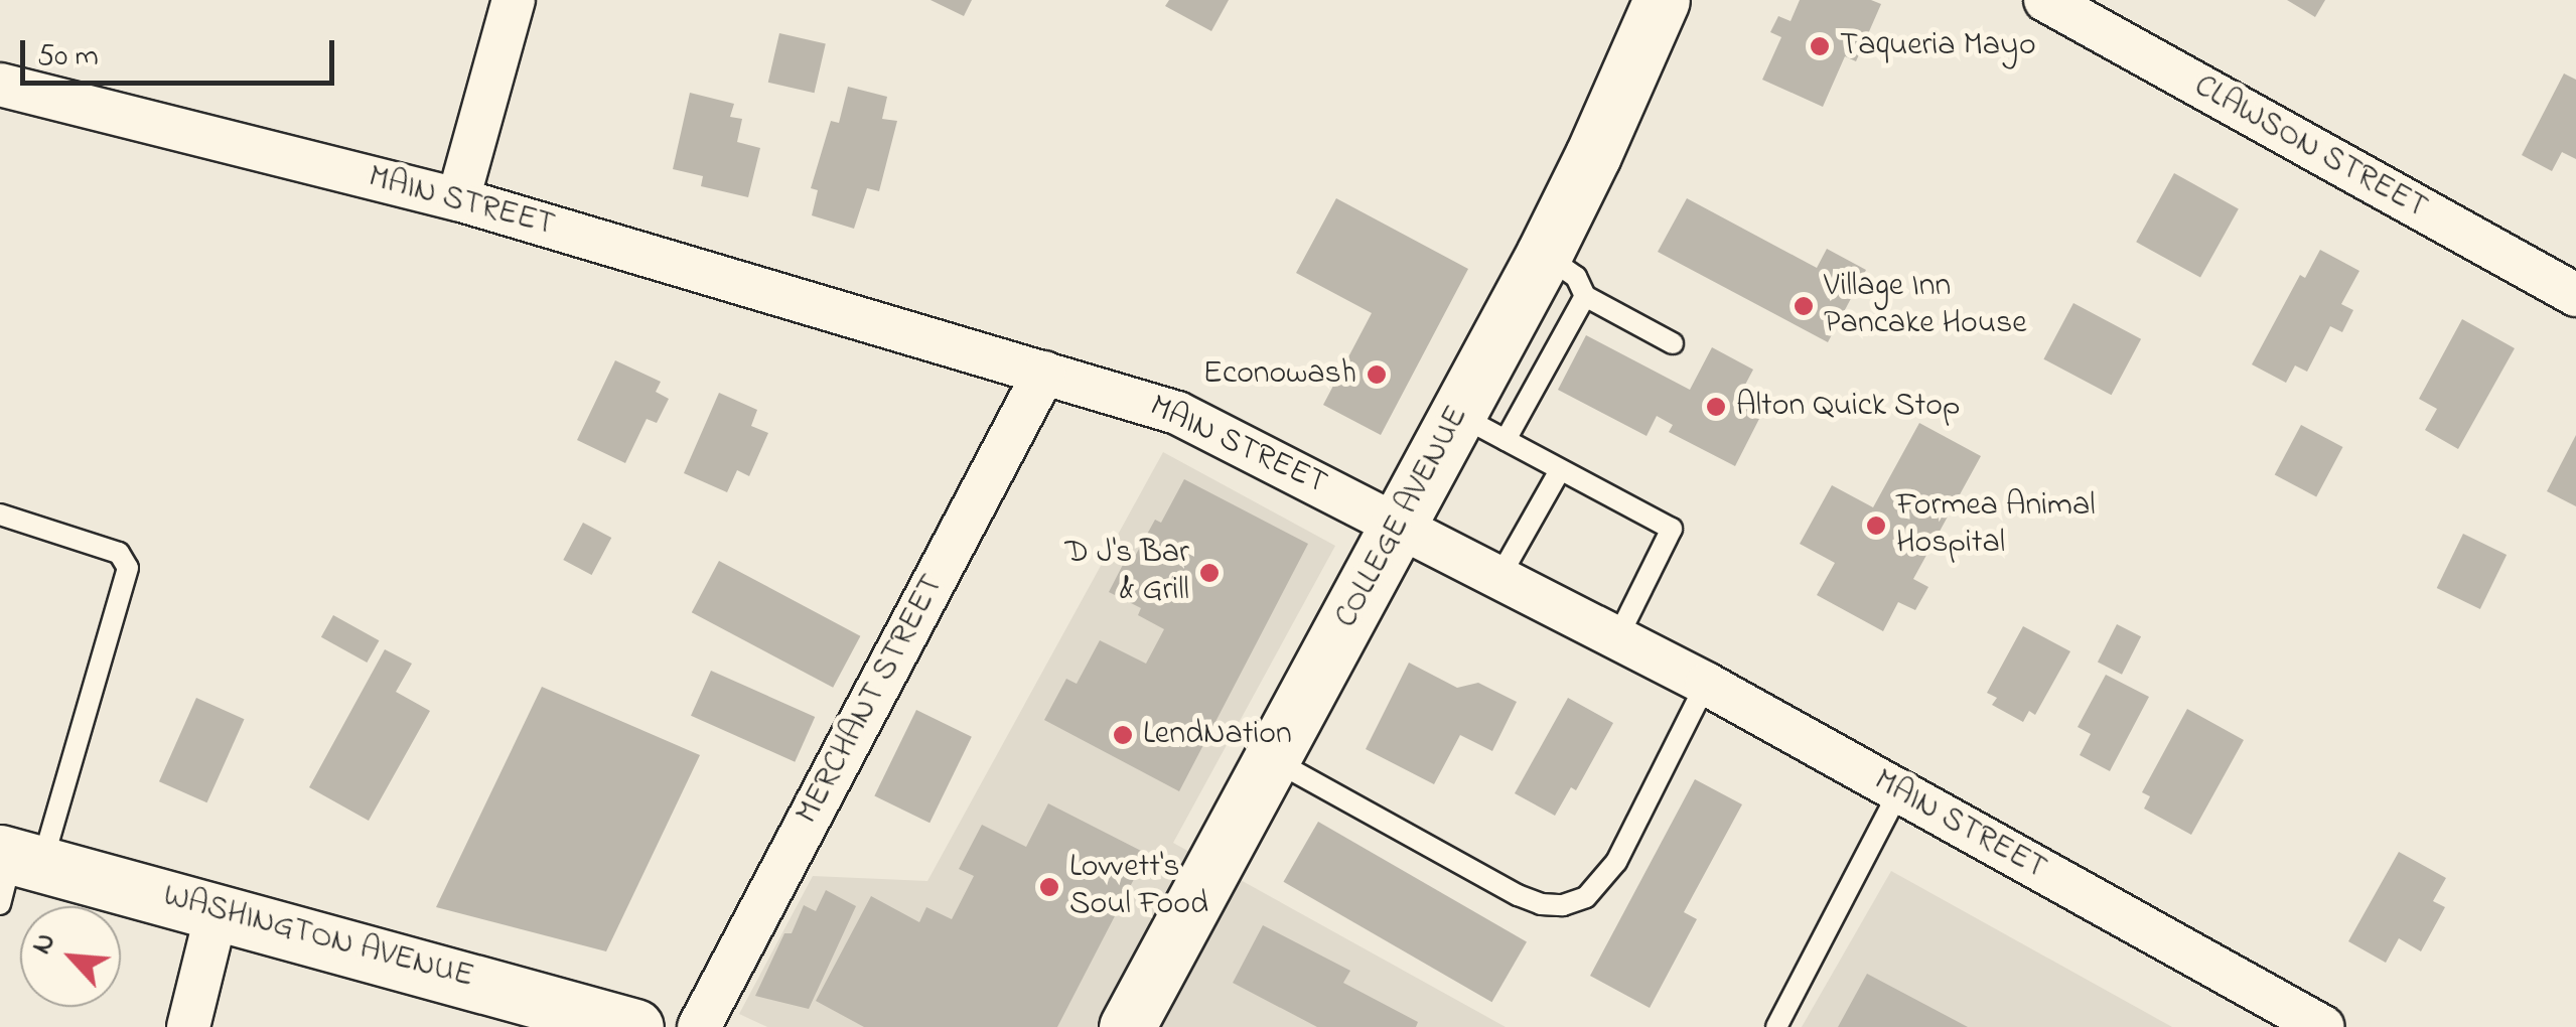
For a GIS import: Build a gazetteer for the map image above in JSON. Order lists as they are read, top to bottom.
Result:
{
  "streets": {
    "main road": ["COLLEGE AVENUE", "WASHINGTON AVENUE"],
    "street": ["CLAWSON STREET", "MAIN STREET", "MERCHANT STREET"]
  },
  "crossings": [
    ["MAIN STREET", "COLLEGE AVENUE"],
    ["MAIN STREET", "MERCHANT STREET"]
  ],
  "places": [
    "Taqueria Mayo",
    "Village Inn Pancake House",
    "Econowash",
    "Alton Quick Stop",
    "Formea Animal Hospital",
    "D J's Bar & Grill",
    "LendNation",
    "Lovvett's Soul Food"
  ],
  "scale_bar": "50 m",
  "north": "top left"
}
